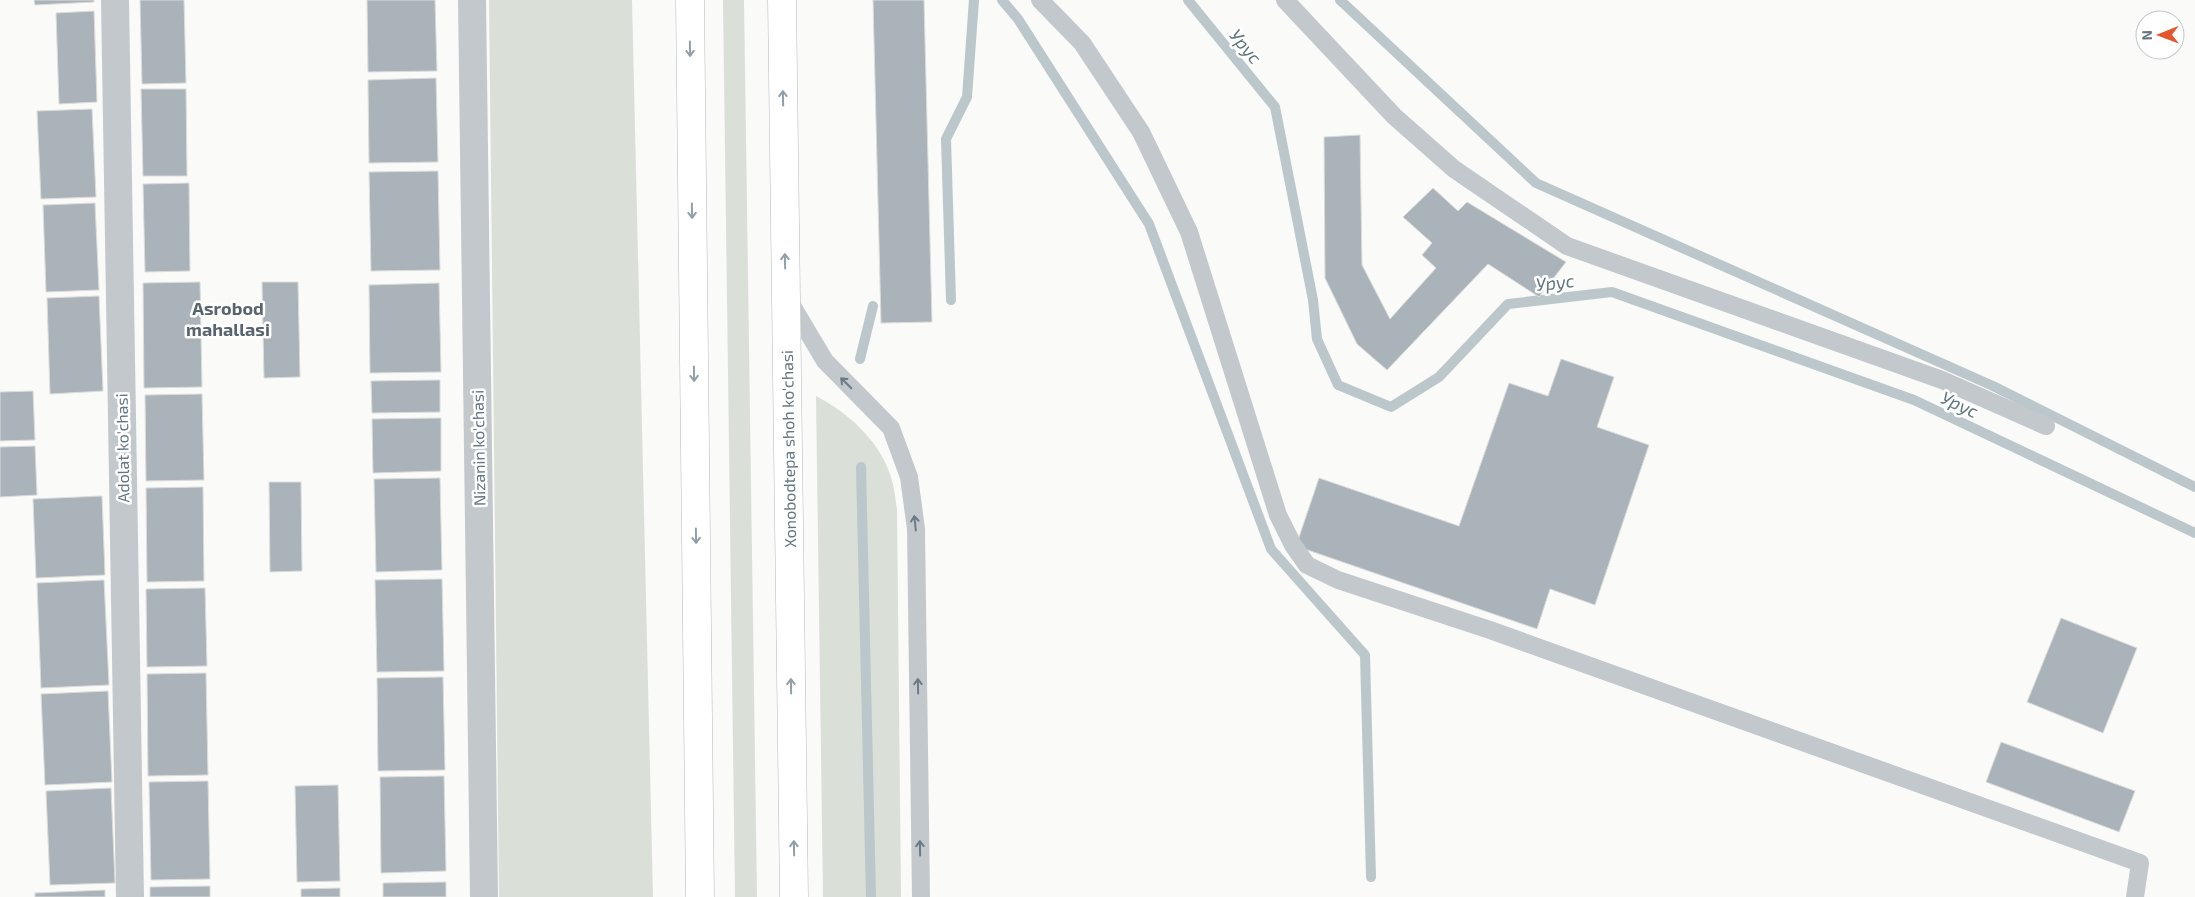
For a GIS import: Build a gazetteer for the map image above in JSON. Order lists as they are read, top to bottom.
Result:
{
  "streets": {
    "highway": ["Xonobodtepa shoh ko'chasi"],
    "street": ["Adolat ko'chasi", "Nizanin ko'chasi"]
  },
  "districts": ["Asrobod mahallasi"],
  "water": ["Урус"],
  "north": "left"
}
